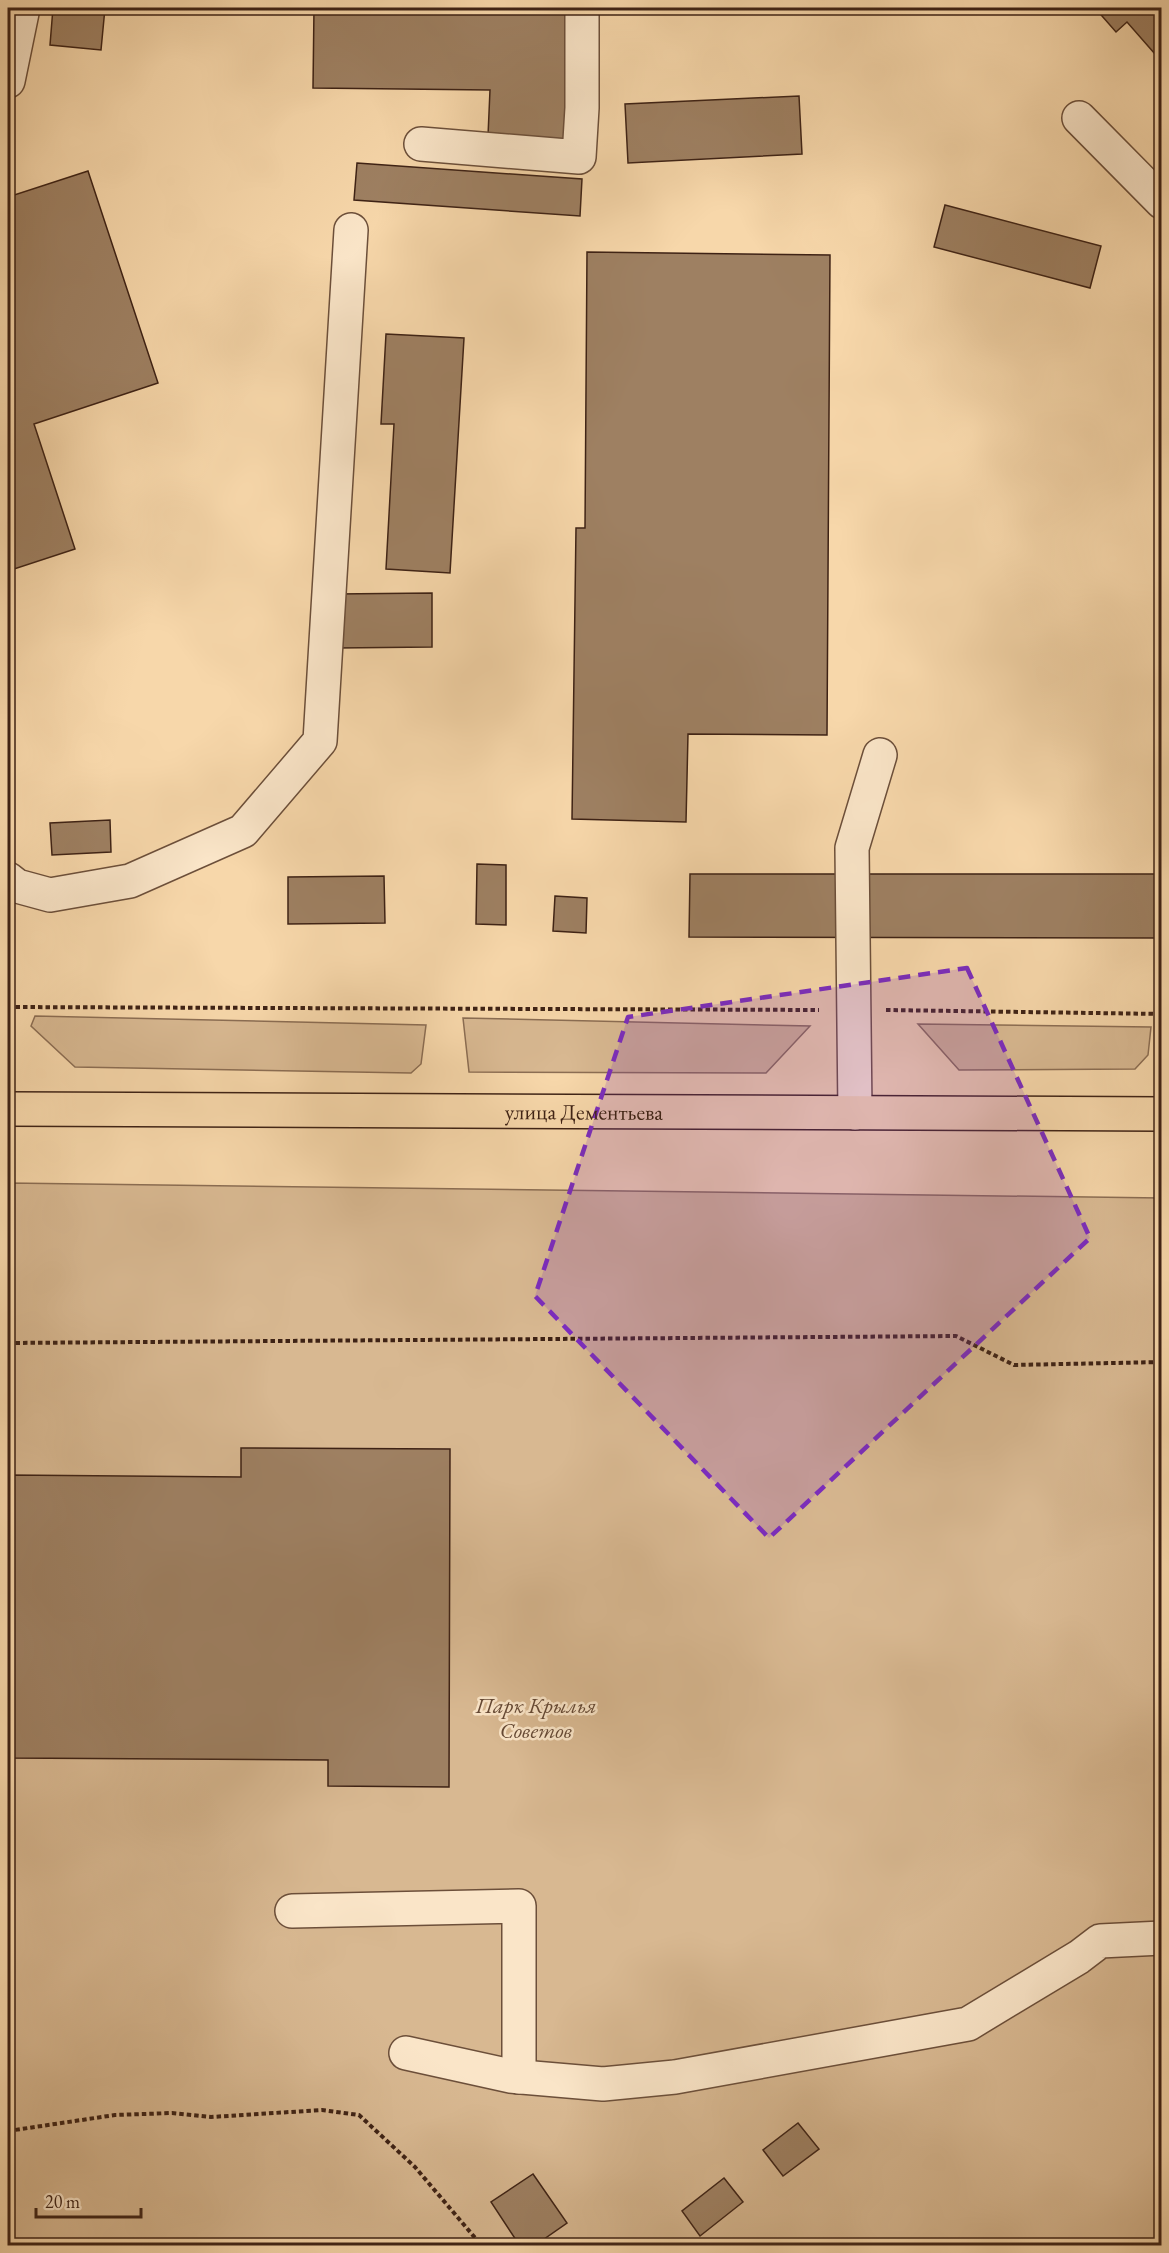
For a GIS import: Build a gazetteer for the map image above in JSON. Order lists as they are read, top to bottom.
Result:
{
  "streets": {
    "main road": ["улица Дементьева"]
  },
  "parks": ["Парк Крылья Советов"],
  "scale_bar": "20 m"
}
